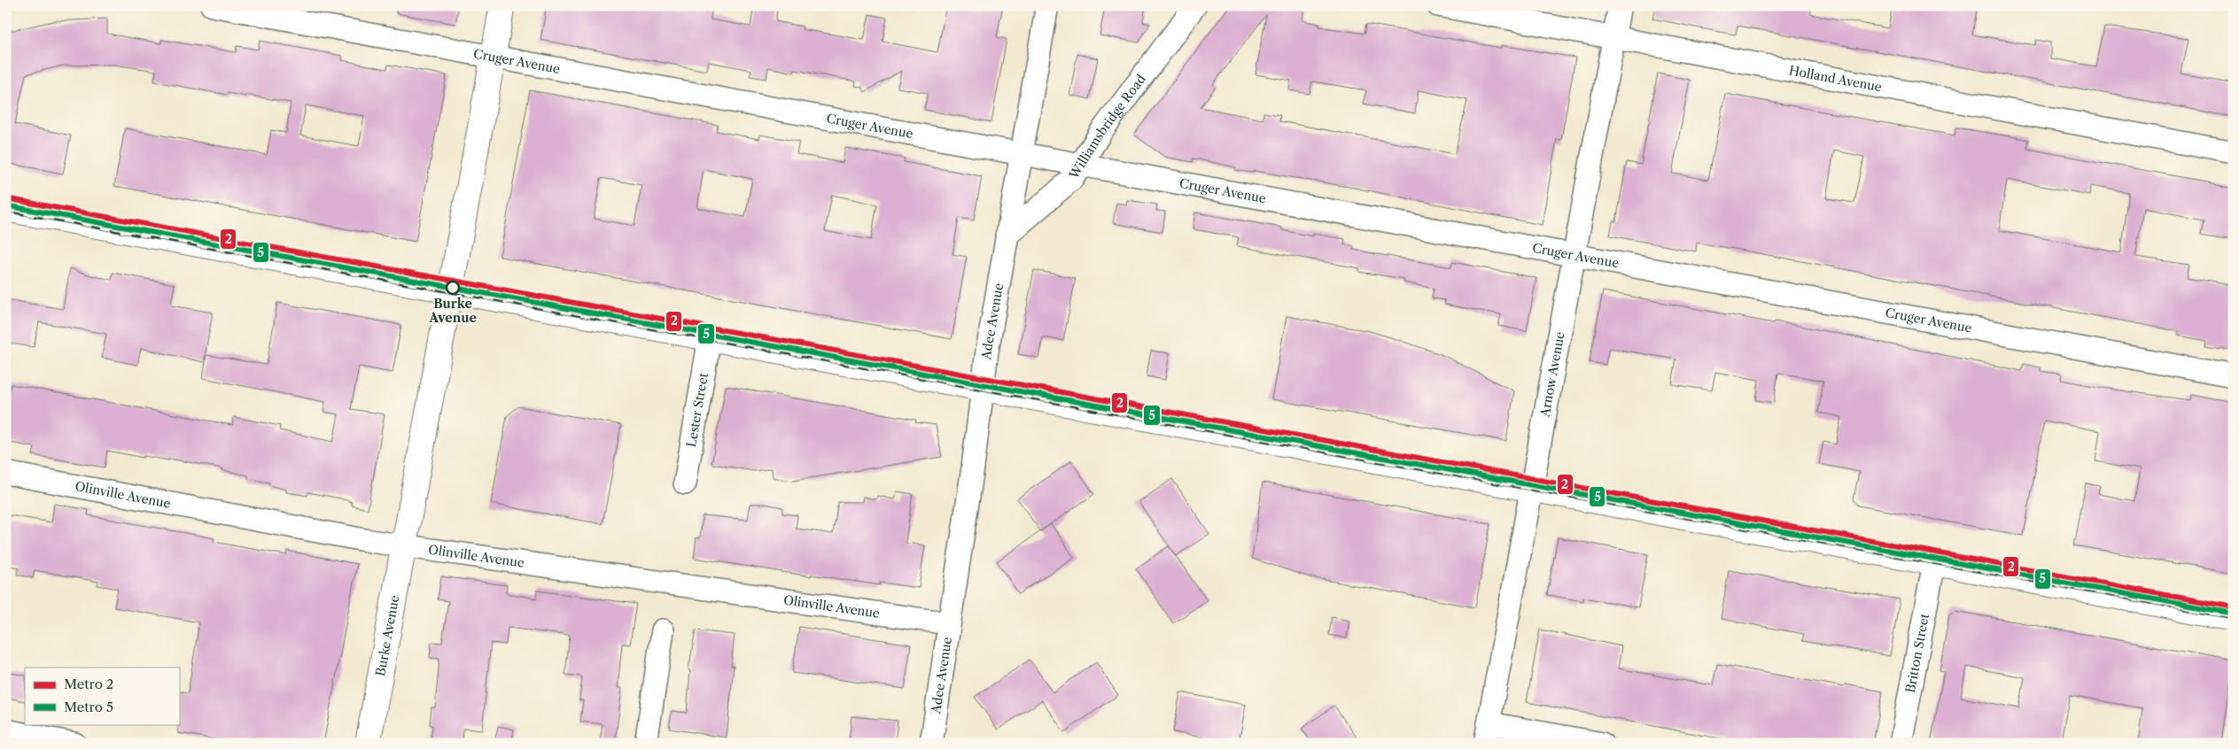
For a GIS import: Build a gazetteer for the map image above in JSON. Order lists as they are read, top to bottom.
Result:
{
  "streets": {
    "main road": ["Burke Avenue"],
    "street": [
      "Cruger Avenue",
      "Holland Avenue",
      "Williamsbridge Road",
      "Adee Avenue",
      "Arnow Avenue",
      "Lester Street",
      "Olinville Avenue",
      "Britton Street"
    ]
  },
  "crossings": [
    ["Cruger Avenue", "Williamsbridge Road"],
    ["Cruger Avenue", "Adee Avenue"],
    ["Cruger Avenue", "Arnow Avenue"],
    ["Cruger Avenue", "Burke Avenue"],
    ["Holland Avenue", "Arnow Avenue"],
    ["Williamsbridge Road", "Adee Avenue"],
    ["Adee Avenue", "Olinville Avenue"],
    ["Olinville Avenue", "Burke Avenue"]
  ],
  "places": ["Burke Avenue"],
  "lines": ["metro line 2", "metro line 5"],
  "legend": ["Metro 2", "Metro 5"]
}
